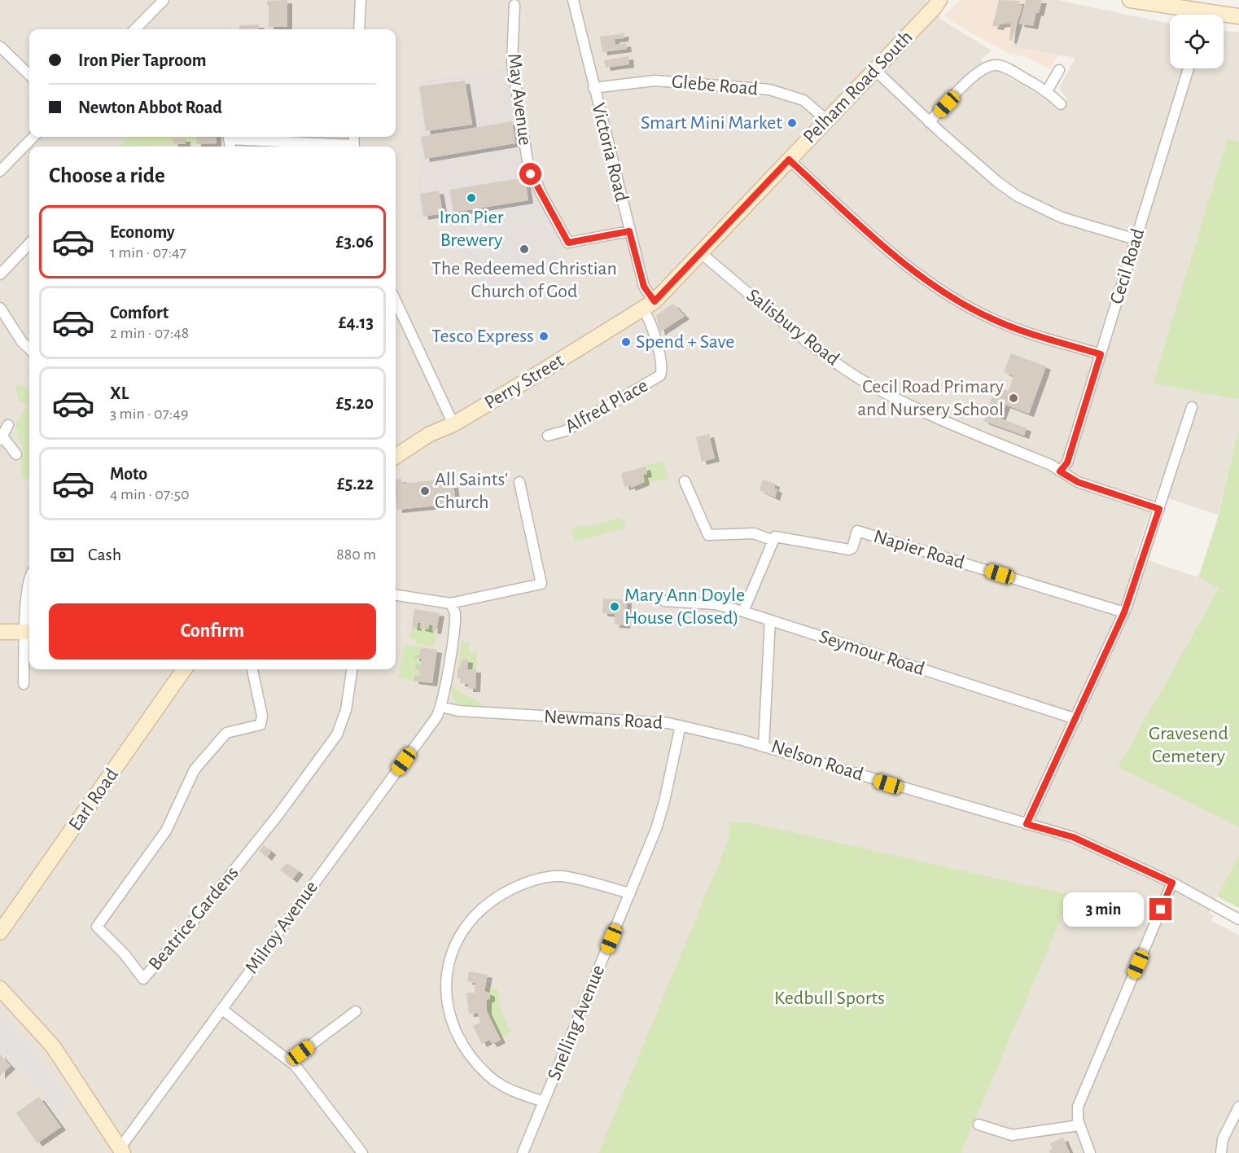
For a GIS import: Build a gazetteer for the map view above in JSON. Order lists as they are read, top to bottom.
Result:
{
  "streets": {
    "street": [
      "Glebe Road",
      "Pelham Road South",
      "May Avenue",
      "Victoria Road",
      "Cecil Road",
      "Salisbury Road",
      "Perry Street",
      "Alfred Place",
      "Napier Road",
      "Seymour Road",
      "Newmans Road",
      "Nelson Road",
      "Earl Road",
      "Beatrice Gardens",
      "Milroy Avenue",
      "Snelling Avenue"
    ]
  },
  "crossings": [
    ["Glebe Road", "Pelham Road South"],
    ["Glebe Road", "Victoria Road"],
    ["Pelham Road South", "Victoria Road"],
    ["Pelham Road South", "Salisbury Road"],
    ["Pelham Road South", "Perry Street"],
    ["May Avenue", "Victoria Road"],
    ["Victoria Road", "Perry Street"],
    ["Victoria Road", "Alfred Place"],
    ["Cecil Road", "Salisbury Road"],
    ["Seymour Road", "Nelson Road"],
    ["Newmans Road", "Nelson Road"],
    ["Newmans Road", "Milroy Avenue"],
    ["Newmans Road", "Snelling Avenue"]
  ],
  "parks": ["Gravesend Cemetery", "Kedbull Sports"],
  "places": [
    "Smart Mini Market",
    "Iron Pier Brewery",
    "The Redeemed Christian Church of God",
    "Tesco Express",
    "Spend + Save",
    "Cecil Road Primary and Nursery School",
    "All Saints' Church",
    "Mary Ann Doyle House (Closed)"
  ],
  "page": {
    "banner": ["Iron Pier Taproom", "Newton Abbot Road"],
    "heading": "Choose a ride",
    "list": [
      {
        "name": "Economy",
        "note": "1 min · 07:47",
        "value": "£3.06"
      },
      {
        "name": "Comfort",
        "note": "2 min · 07:48",
        "value": "£4.13"
      },
      {
        "name": "XL",
        "note": "3 min · 07:49",
        "value": "£5.20"
      },
      {
        "name": "Moto",
        "note": "4 min · 07:50",
        "value": "£5.22"
      }
    ],
    "pay": ["Cash", "880 m"],
    "buttons": "Confirm",
    "bubble": "3 min"
  }
}
